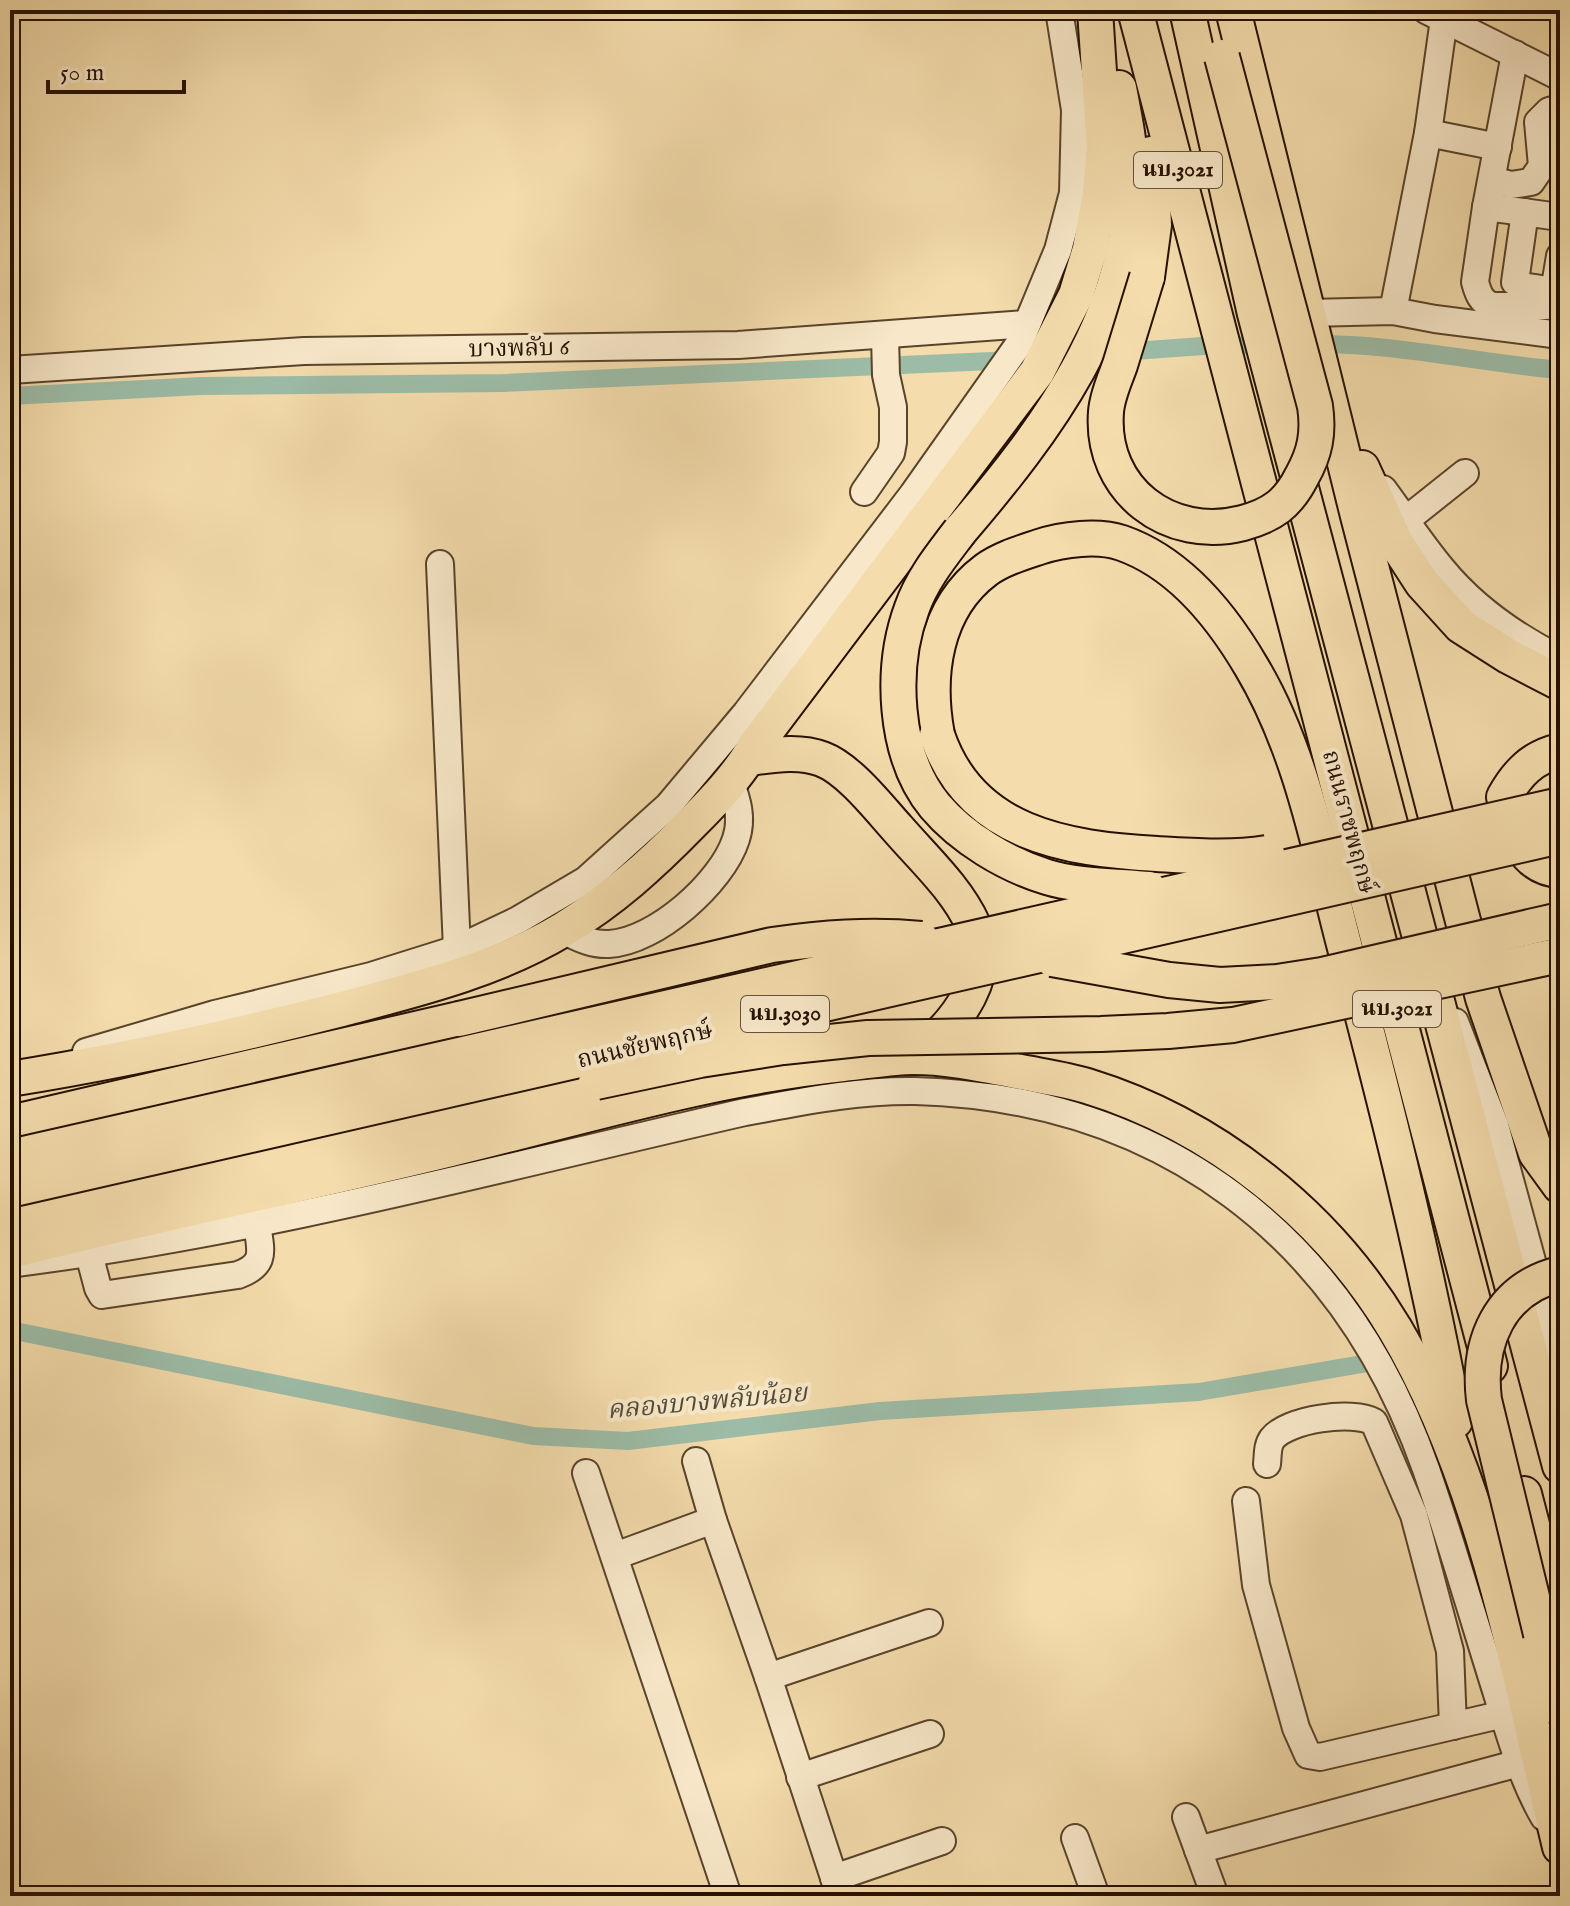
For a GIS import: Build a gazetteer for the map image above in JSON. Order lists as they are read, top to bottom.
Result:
{
  "streets": {
    "main road": [
      "นบ.3021",
      "ถนนราชพฤกษ์",
      "นบ.3030",
      "ถนนชัยพฤกษ์"
    ],
    "street": ["บางพลับ 6"]
  },
  "water": ["คลองบางพลับน้อย"],
  "scale_bar": "50 m"
}
